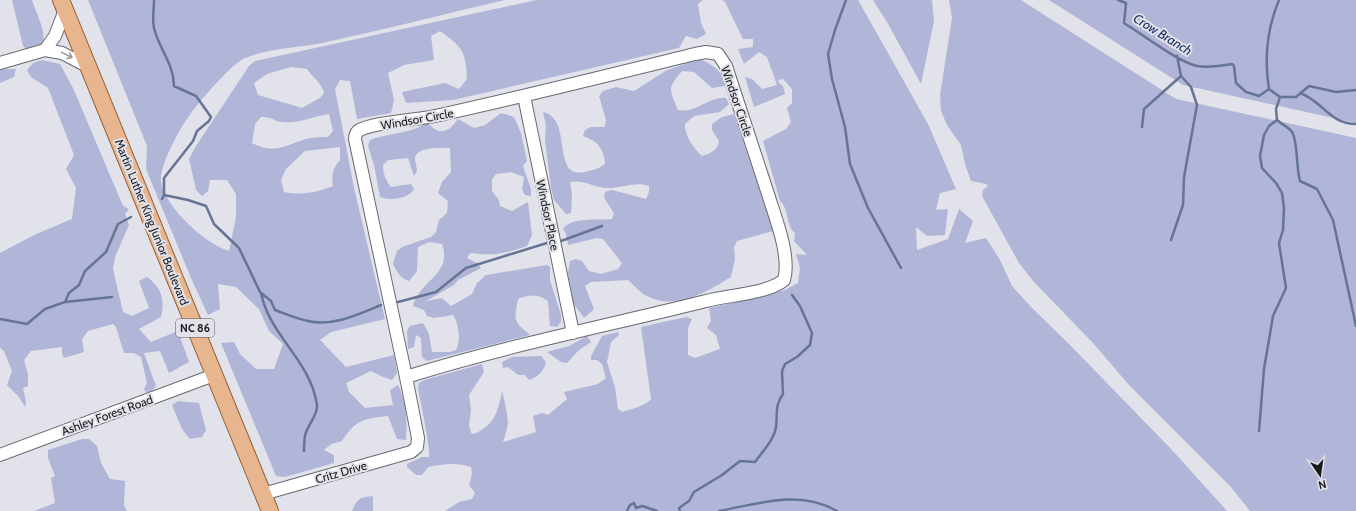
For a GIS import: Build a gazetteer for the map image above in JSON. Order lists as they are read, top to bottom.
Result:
{
  "streets": {
    "main road": ["Martin Luther King Junior Boulevard", "NC 86"],
    "street": [
      "Windsor Circle",
      "Windsor Place",
      "Ashley Forest Road",
      "Critz Drive"
    ]
  },
  "crossings": [
    ["Windsor Circle", "Windsor Place"],
    ["Windsor Circle", "Critz Drive"],
    ["Martin Luther King Junior Boulevard", "Ashley Forest Road"],
    ["Martin Luther King Junior Boulevard", "Critz Drive"]
  ],
  "water": ["Crow Branch"],
  "north": "bottom"
}
